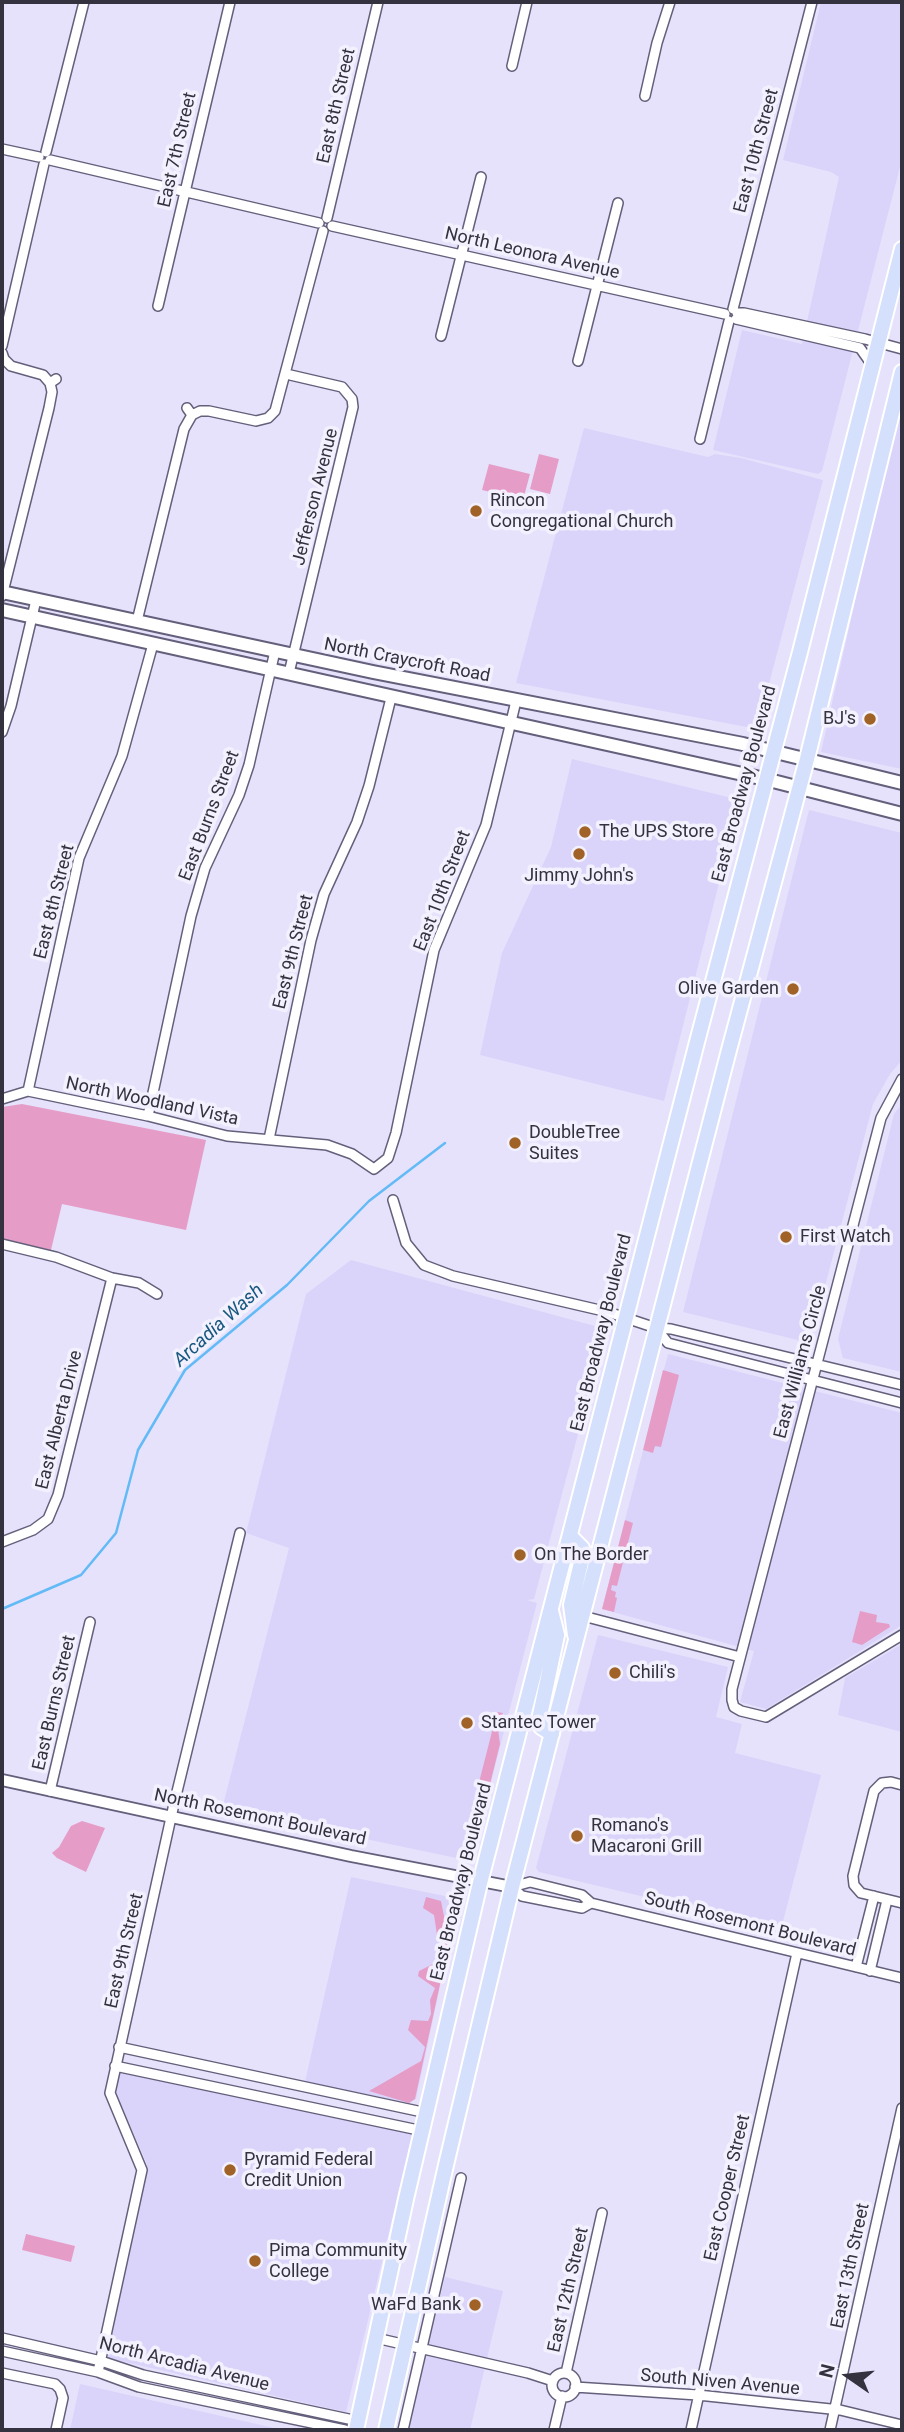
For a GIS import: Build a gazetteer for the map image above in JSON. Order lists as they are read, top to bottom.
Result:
{
  "streets": {
    "main road": ["North Craycroft Road", "East Broadway Boulevard"],
    "street": [
      "East 8th Street",
      "East 7th Street",
      "East 10th Street",
      "North Leonora Avenue",
      "Jefferson Avenue",
      "East Burns Street",
      "East 9th Street",
      "North Woodland Vista",
      "East Williams Circle",
      "East Alberta Drive",
      "North Rosemont Boulevard",
      "South Rosemont Boulevard",
      "East Cooper Street",
      "East 13th Street",
      "East 12th Street",
      "North Arcadia Avenue",
      "South Niven Avenue"
    ]
  },
  "crossings": [
    ["East 8th Street", "North Leonora Avenue"],
    ["East 8th Street", "Jefferson Avenue"],
    ["East 8th Street", "North Craycroft Road"],
    ["East 8th Street", "North Woodland Vista"],
    ["East 7th Street", "North Leonora Avenue"],
    ["East 10th Street", "North Leonora Avenue"],
    ["East 10th Street", "North Craycroft Road"],
    ["East 10th Street", "North Woodland Vista"],
    ["North Leonora Avenue", "East Broadway Boulevard"],
    ["Jefferson Avenue", "North Craycroft Road"],
    ["North Craycroft Road", "East Broadway Boulevard"],
    ["North Craycroft Road", "East Burns Street"],
    ["North Craycroft Road", "East 9th Street"],
    ["East Broadway Boulevard", "North Rosemont Boulevard"],
    ["East Broadway Boulevard", "North Arcadia Avenue"],
    ["East Burns Street", "North Woodland Vista"],
    ["East Burns Street", "North Rosemont Boulevard"],
    ["East 9th Street", "North Woodland Vista"],
    ["East 9th Street", "North Rosemont Boulevard"],
    ["East 9th Street", "North Arcadia Avenue"],
    ["North Rosemont Boulevard", "South Rosemont Boulevard"],
    ["South Rosemont Boulevard", "East Cooper Street"],
    ["East Cooper Street", "South Niven Avenue"],
    ["East 13th Street", "South Niven Avenue"],
    ["East 12th Street", "South Niven Avenue"]
  ],
  "water": ["Arcadia Wash"],
  "places": [
    "Rincon Congregational Church",
    "BJ's",
    "The UPS Store",
    "Jimmy John's",
    "Olive Garden",
    "DoubleTree Suites",
    "First Watch",
    "On The Border",
    "Chili's",
    "Stantec Tower",
    "Romano's Macaroni Grill",
    "Pyramid Federal Credit Union",
    "Pima Community College",
    "WaFd Bank"
  ],
  "north": "left"
}
